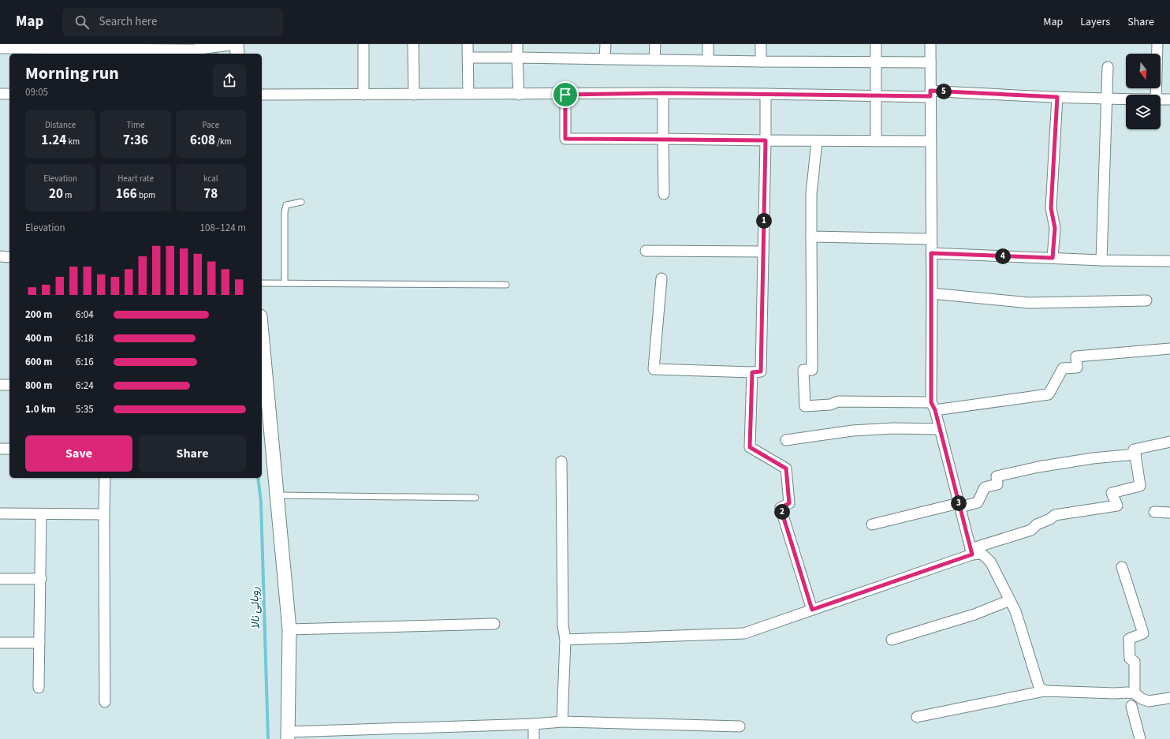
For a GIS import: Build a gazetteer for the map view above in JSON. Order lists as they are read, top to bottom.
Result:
{
  "water": ["روہائی نالا"],
  "north": "bottom",
  "page": {
    "header": "Map",
    "search": "Search here",
    "nav": ["Map", "Layers", "Share"],
    "heading": ["Morning run", "09:05"],
    "pins": [
      "5",
      "1",
      "4",
      "3",
      "2"
    ],
    "stats": [
      ["Distance", "1.24 km"],
      ["Time", "7:36"],
      ["Pace", "6:08 /km"],
      ["Elevation", "20 m"],
      ["Heart rate", "166 bpm"],
      ["kcal", "78"]
    ],
    "chart": ["Elevation", "108–124 m"],
    "list": [
      {
        "name": "200 m",
        "note": "6:04"
      },
      {
        "name": "400 m",
        "note": "6:18"
      },
      {
        "name": "600 m",
        "note": "6:16"
      },
      {
        "name": "800 m",
        "note": "6:24"
      },
      {
        "name": "1.0 km",
        "note": "5:35"
      }
    ],
    "buttons": ["Save", "Share"]
  }
}
